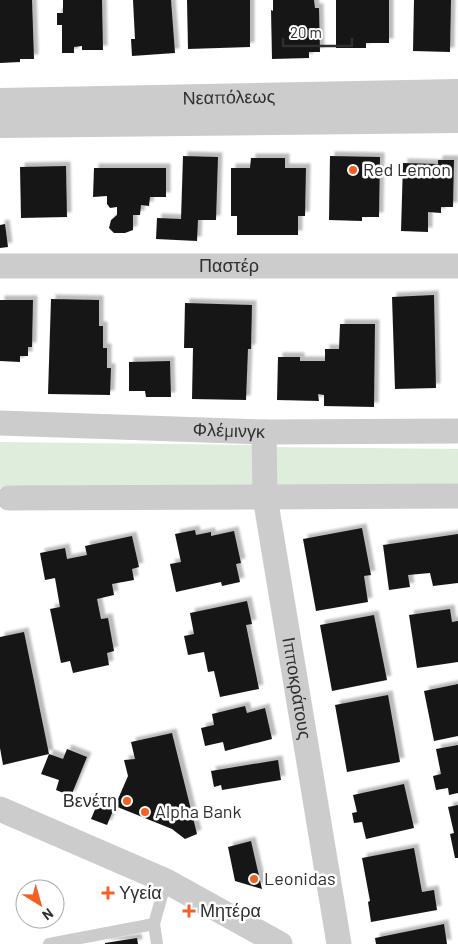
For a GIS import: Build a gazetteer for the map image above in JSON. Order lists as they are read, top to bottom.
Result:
{
  "streets": {
    "street": [
      "Νεαπόλεως",
      "Παστέρ",
      "Φλέμινγκ",
      "Ιπποκράτους"
    ]
  },
  "crossings": [
    ["Φλέμινγκ", "Ιπποκράτους"]
  ],
  "places": {
    "other": [
      "Red Lemon",
      "Βενέτη",
      "Alpha Bank",
      "Leonidas"
    ],
    "health": ["Υγεία", "Μητέρα"]
  },
  "scale_bar": "20 m",
  "north": "bottom right"
}
